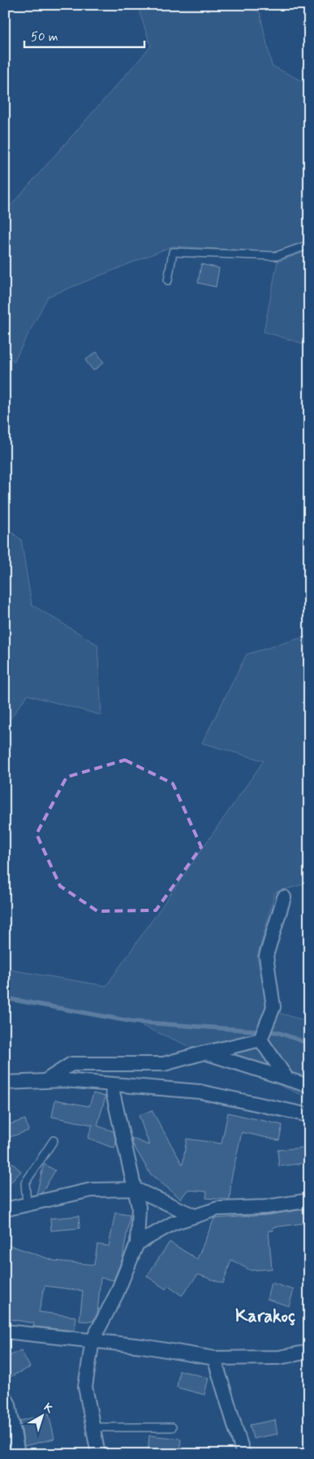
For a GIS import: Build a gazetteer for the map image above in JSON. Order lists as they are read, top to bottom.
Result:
{
  "districts": ["Karakoç"],
  "scale_bar": "50 m",
  "north": "top right"
}
